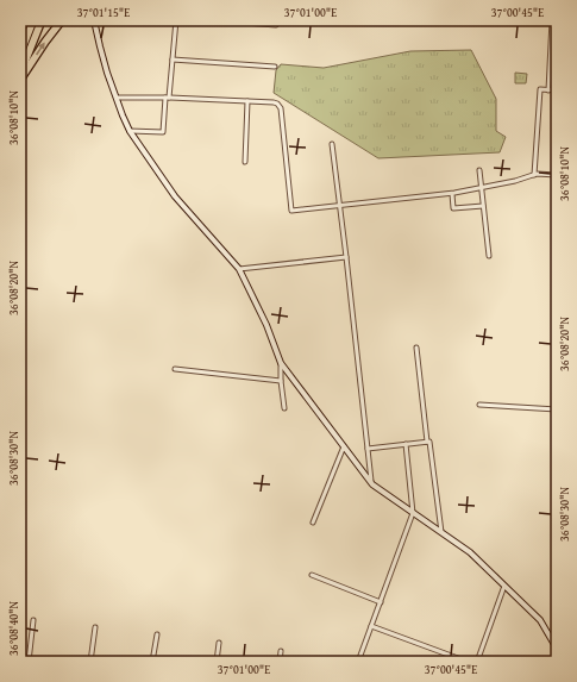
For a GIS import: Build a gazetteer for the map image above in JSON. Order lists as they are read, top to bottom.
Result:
{
  "coordinates": [
    "37°01'15\"E",
    "37°01'00\"E",
    "37°00'45\"E",
    "36°08'10\"N",
    "36°08'20\"N",
    "36°08'30\"N",
    "36°08'40\"N"
  ]
}
